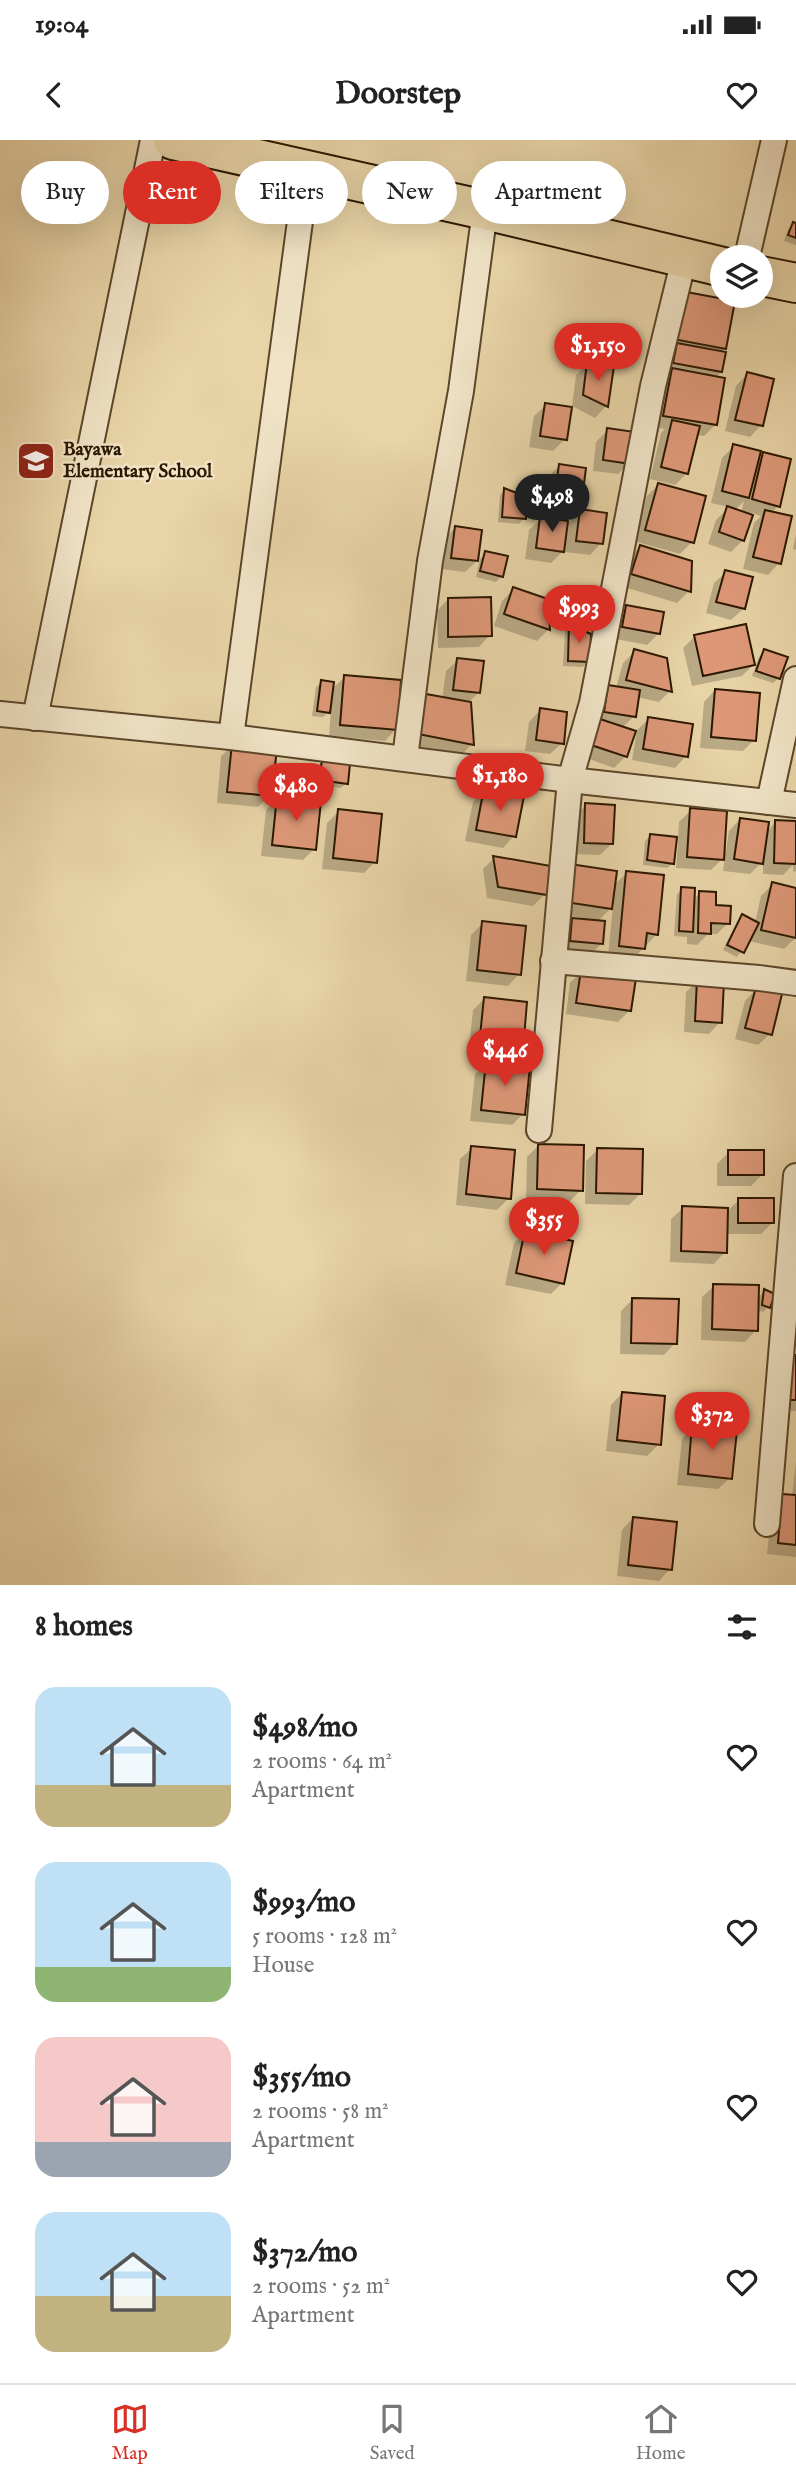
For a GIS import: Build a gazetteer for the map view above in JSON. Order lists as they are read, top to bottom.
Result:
{
  "places": {
    "school or university": ["Bayawa Elementary School"]
  },
  "page": {
    "status": "19:04",
    "header": "Doorstep",
    "chip": [
      "Buy",
      "Rent",
      "Filters",
      "New",
      "Apartment"
    ],
    "price": [
      "$1,150",
      "$498",
      "$993",
      "$1,180",
      "$480",
      "$446",
      "$355",
      "$372"
    ],
    "heading": "8 homes",
    "list": [
      {
        "name": "$498/mo",
        "note": "2 rooms · 64 m² · Apartment"
      },
      {
        "name": "$993/mo",
        "note": "5 rooms · 128 m² · House"
      },
      {
        "name": "$355/mo",
        "note": "2 rooms · 58 m² · Apartment"
      },
      {
        "name": "$372/mo",
        "note": "2 rooms · 52 m² · Apartment"
      }
    ],
    "tabs": ["Map", "Saved", "Home"]
  }
}
